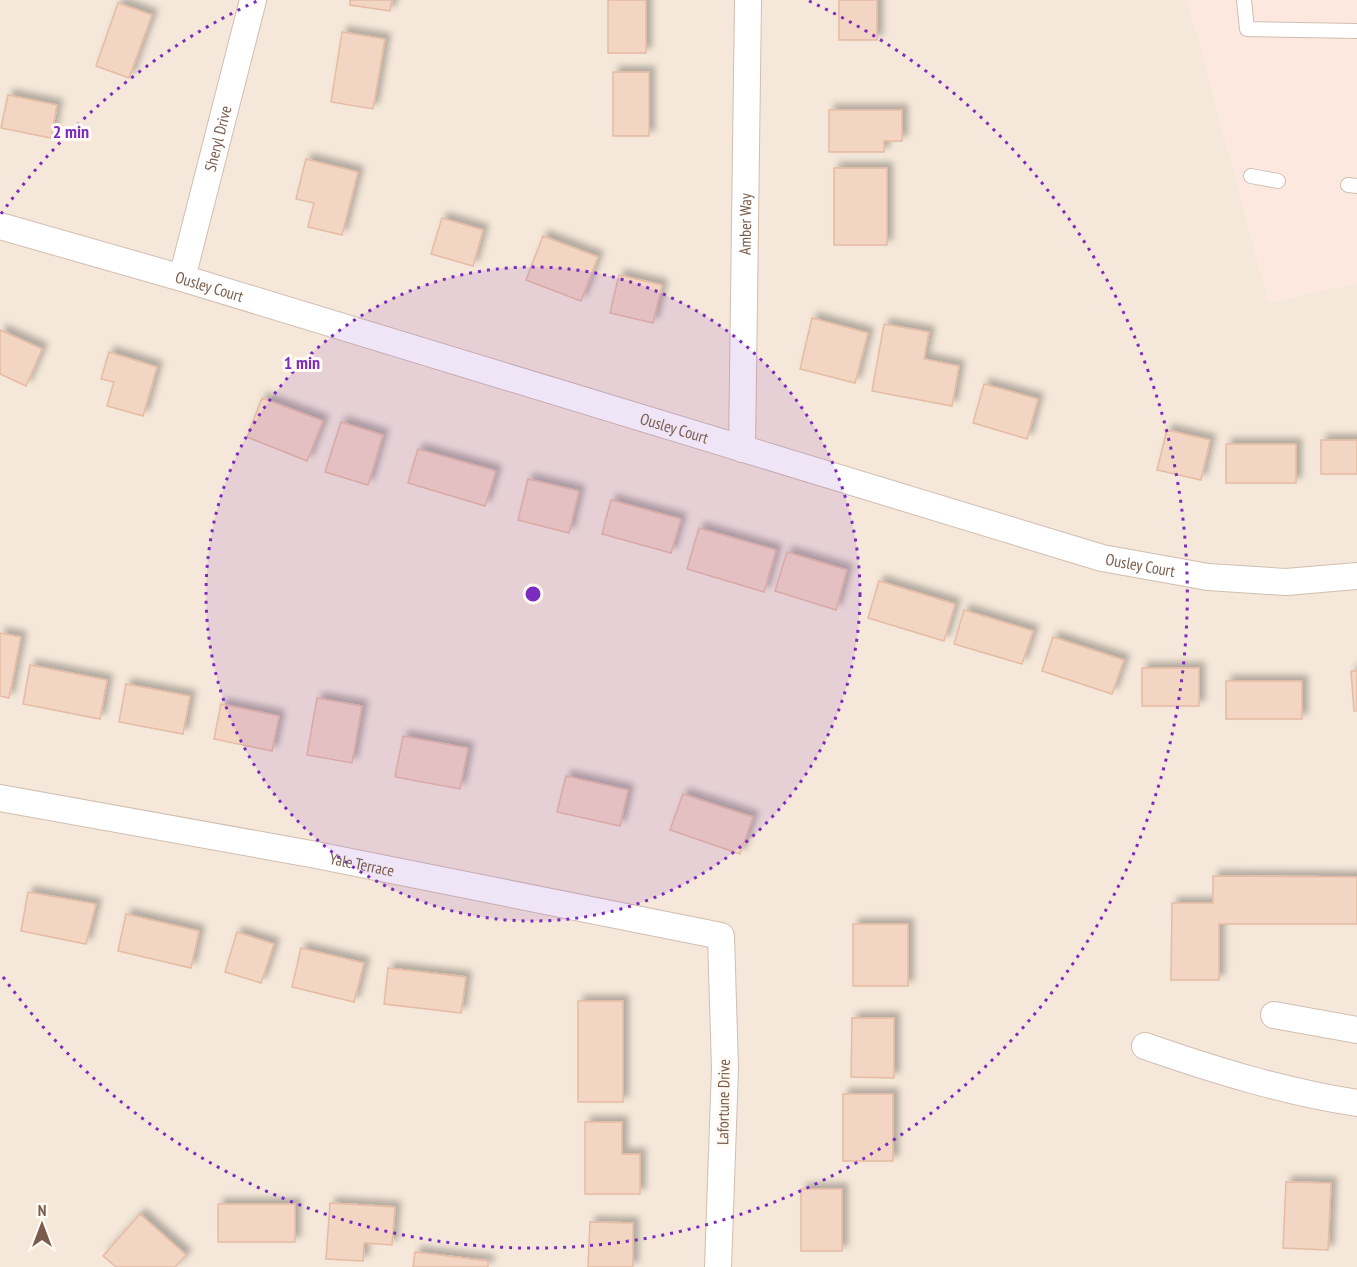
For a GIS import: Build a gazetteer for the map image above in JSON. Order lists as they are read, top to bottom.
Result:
{
  "streets": {
    "street": [
      "Sheryl Drive",
      "Amber Way",
      "Ousley Court",
      "Yale Terrace",
      "Lafortune Drive"
    ]
  },
  "crossings": [
    ["Sheryl Drive", "Ousley Court"],
    ["Amber Way", "Ousley Court"],
    ["Yale Terrace", "Lafortune Drive"]
  ],
  "north": "top",
  "rings": ["2 min", "1 min"]
}
